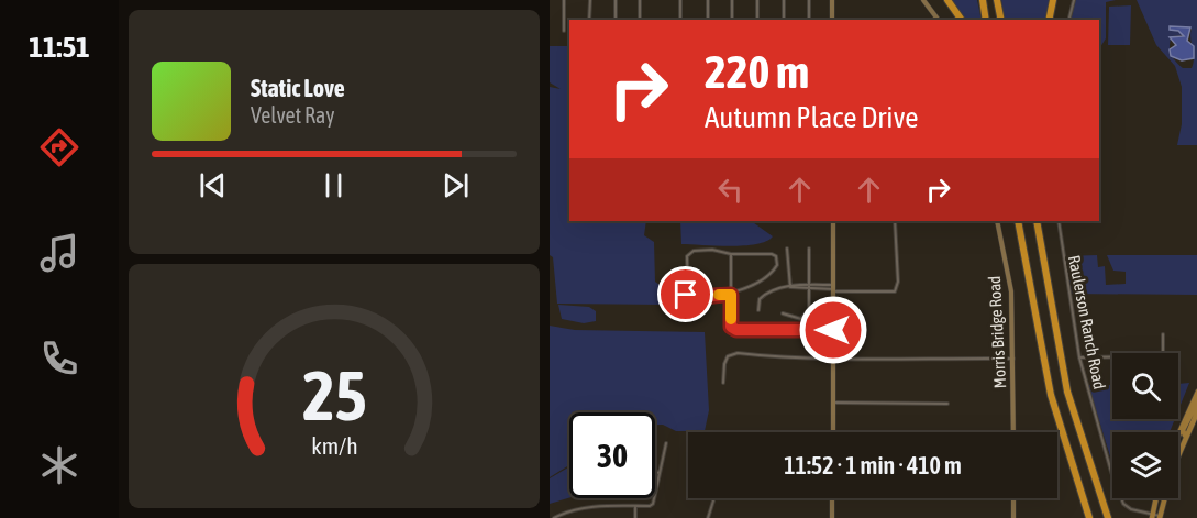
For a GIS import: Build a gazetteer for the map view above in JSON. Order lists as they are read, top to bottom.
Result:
{
  "streets": {
    "street": ["Raulerson Ranch Road", "Morris Bridge Road"]
  },
  "page": {
    "tabs": "11:51",
    "turn": ["220 m", "Autumn Place Drive"],
    "song": ["Static Love", "Velvet Ray"],
    "limit": "30",
    "trip": "11:52 · 1 min · 410 m",
    "gauge": ["25", "km/h"]
  }
}
